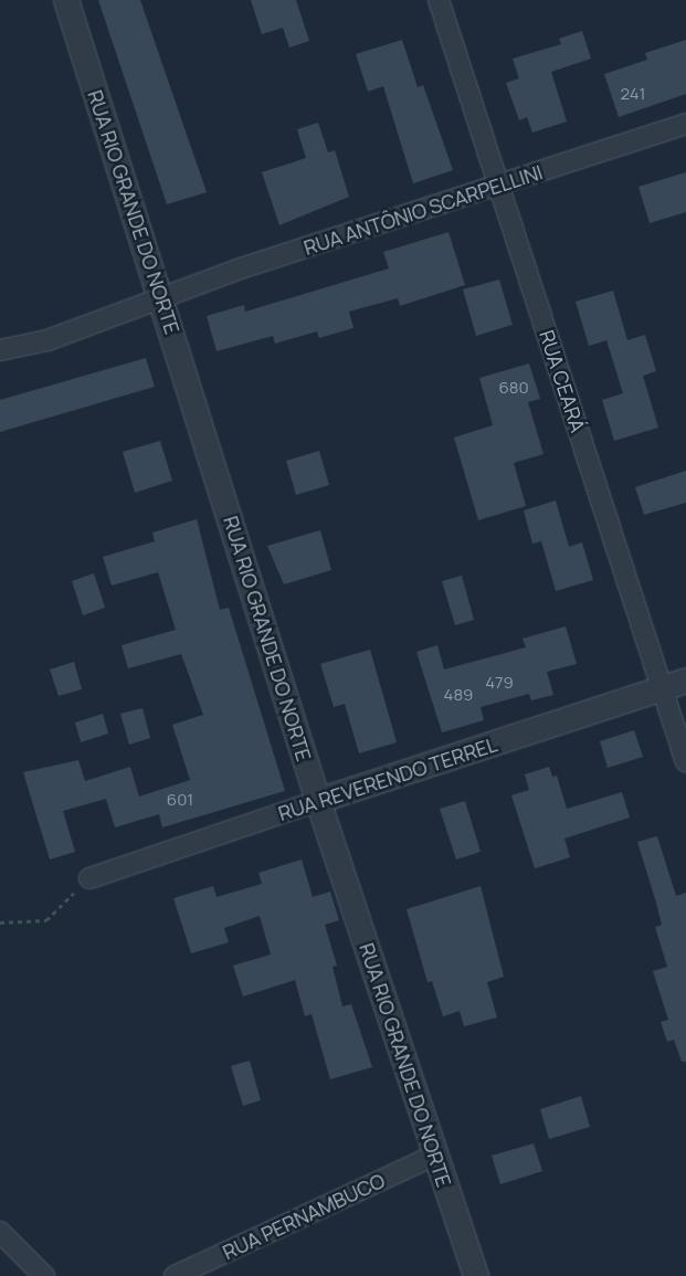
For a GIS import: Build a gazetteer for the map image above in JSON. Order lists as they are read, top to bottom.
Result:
{
  "streets": {
    "street": [
      "RUA ANTÔNIO SCARPELLINI",
      "RUA RIO GRANDE DO NORTE",
      "RUA CEARÁ",
      "RUA REVERENDO TERREL",
      "RUA PERNAMBUCO"
    ]
  },
  "crossings": [
    ["RUA ANTÔNIO SCARPELLINI", "RUA RIO GRANDE DO NORTE"],
    ["RUA ANTÔNIO SCARPELLINI", "RUA CEARÁ"],
    ["RUA RIO GRANDE DO NORTE", "RUA REVERENDO TERREL"],
    ["RUA RIO GRANDE DO NORTE", "RUA PERNAMBUCO"],
    ["RUA CEARÁ", "RUA REVERENDO TERREL"]
  ],
  "house_numbers": [
    "241",
    "680",
    "479",
    "489",
    "601"
  ]
}
